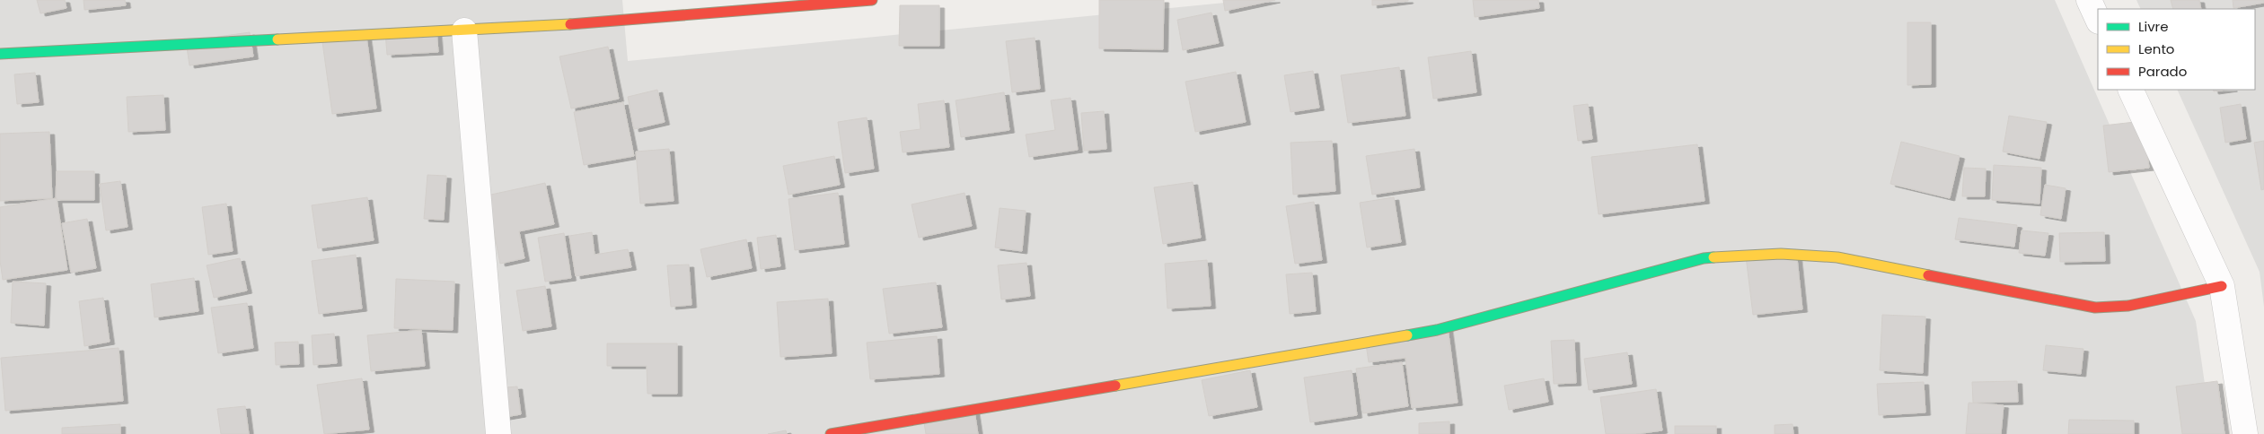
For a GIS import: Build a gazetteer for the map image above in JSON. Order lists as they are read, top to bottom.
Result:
{
  "legend": ["Livre", "Lento", "Parado"]
}
